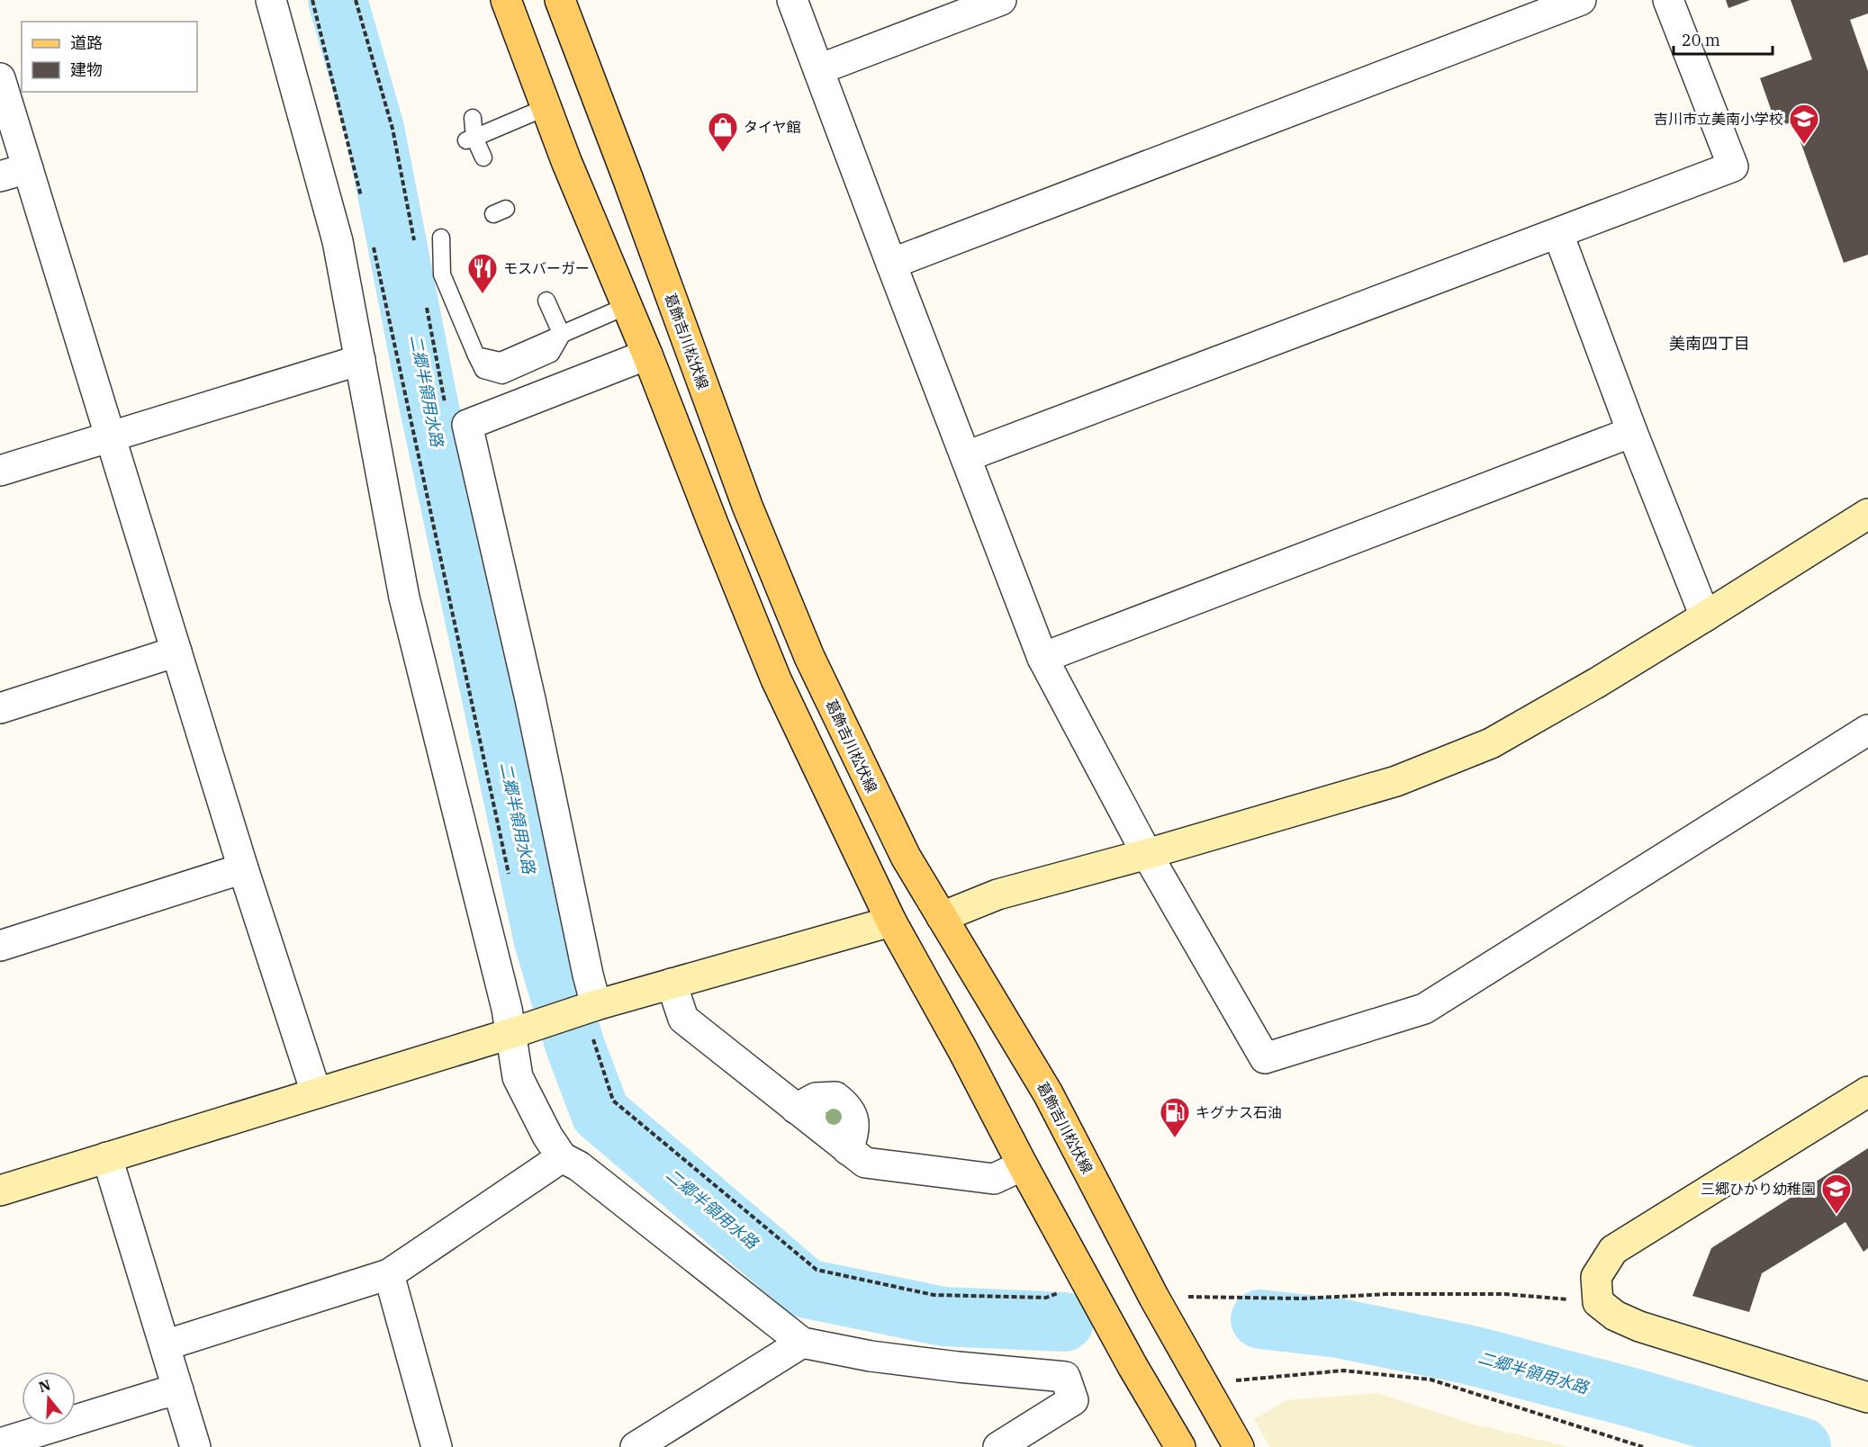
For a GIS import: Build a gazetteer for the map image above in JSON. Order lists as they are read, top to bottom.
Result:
{
  "streets": {
    "main road": ["葛飾吉川松伏線"]
  },
  "districts": ["美南四丁目"],
  "water": ["二郷半領用水路"],
  "places": {
    "school or university": ["吉川市立美南小学校", "三郷ひかり幼稚園"],
    "shop": ["タイヤ館"],
    "restaurant": ["モスバーガー"],
    "fuel station": ["キグナス石油"]
  },
  "legend": ["道路", "建物"],
  "scale_bar": "20 m",
  "north": "top"
}
